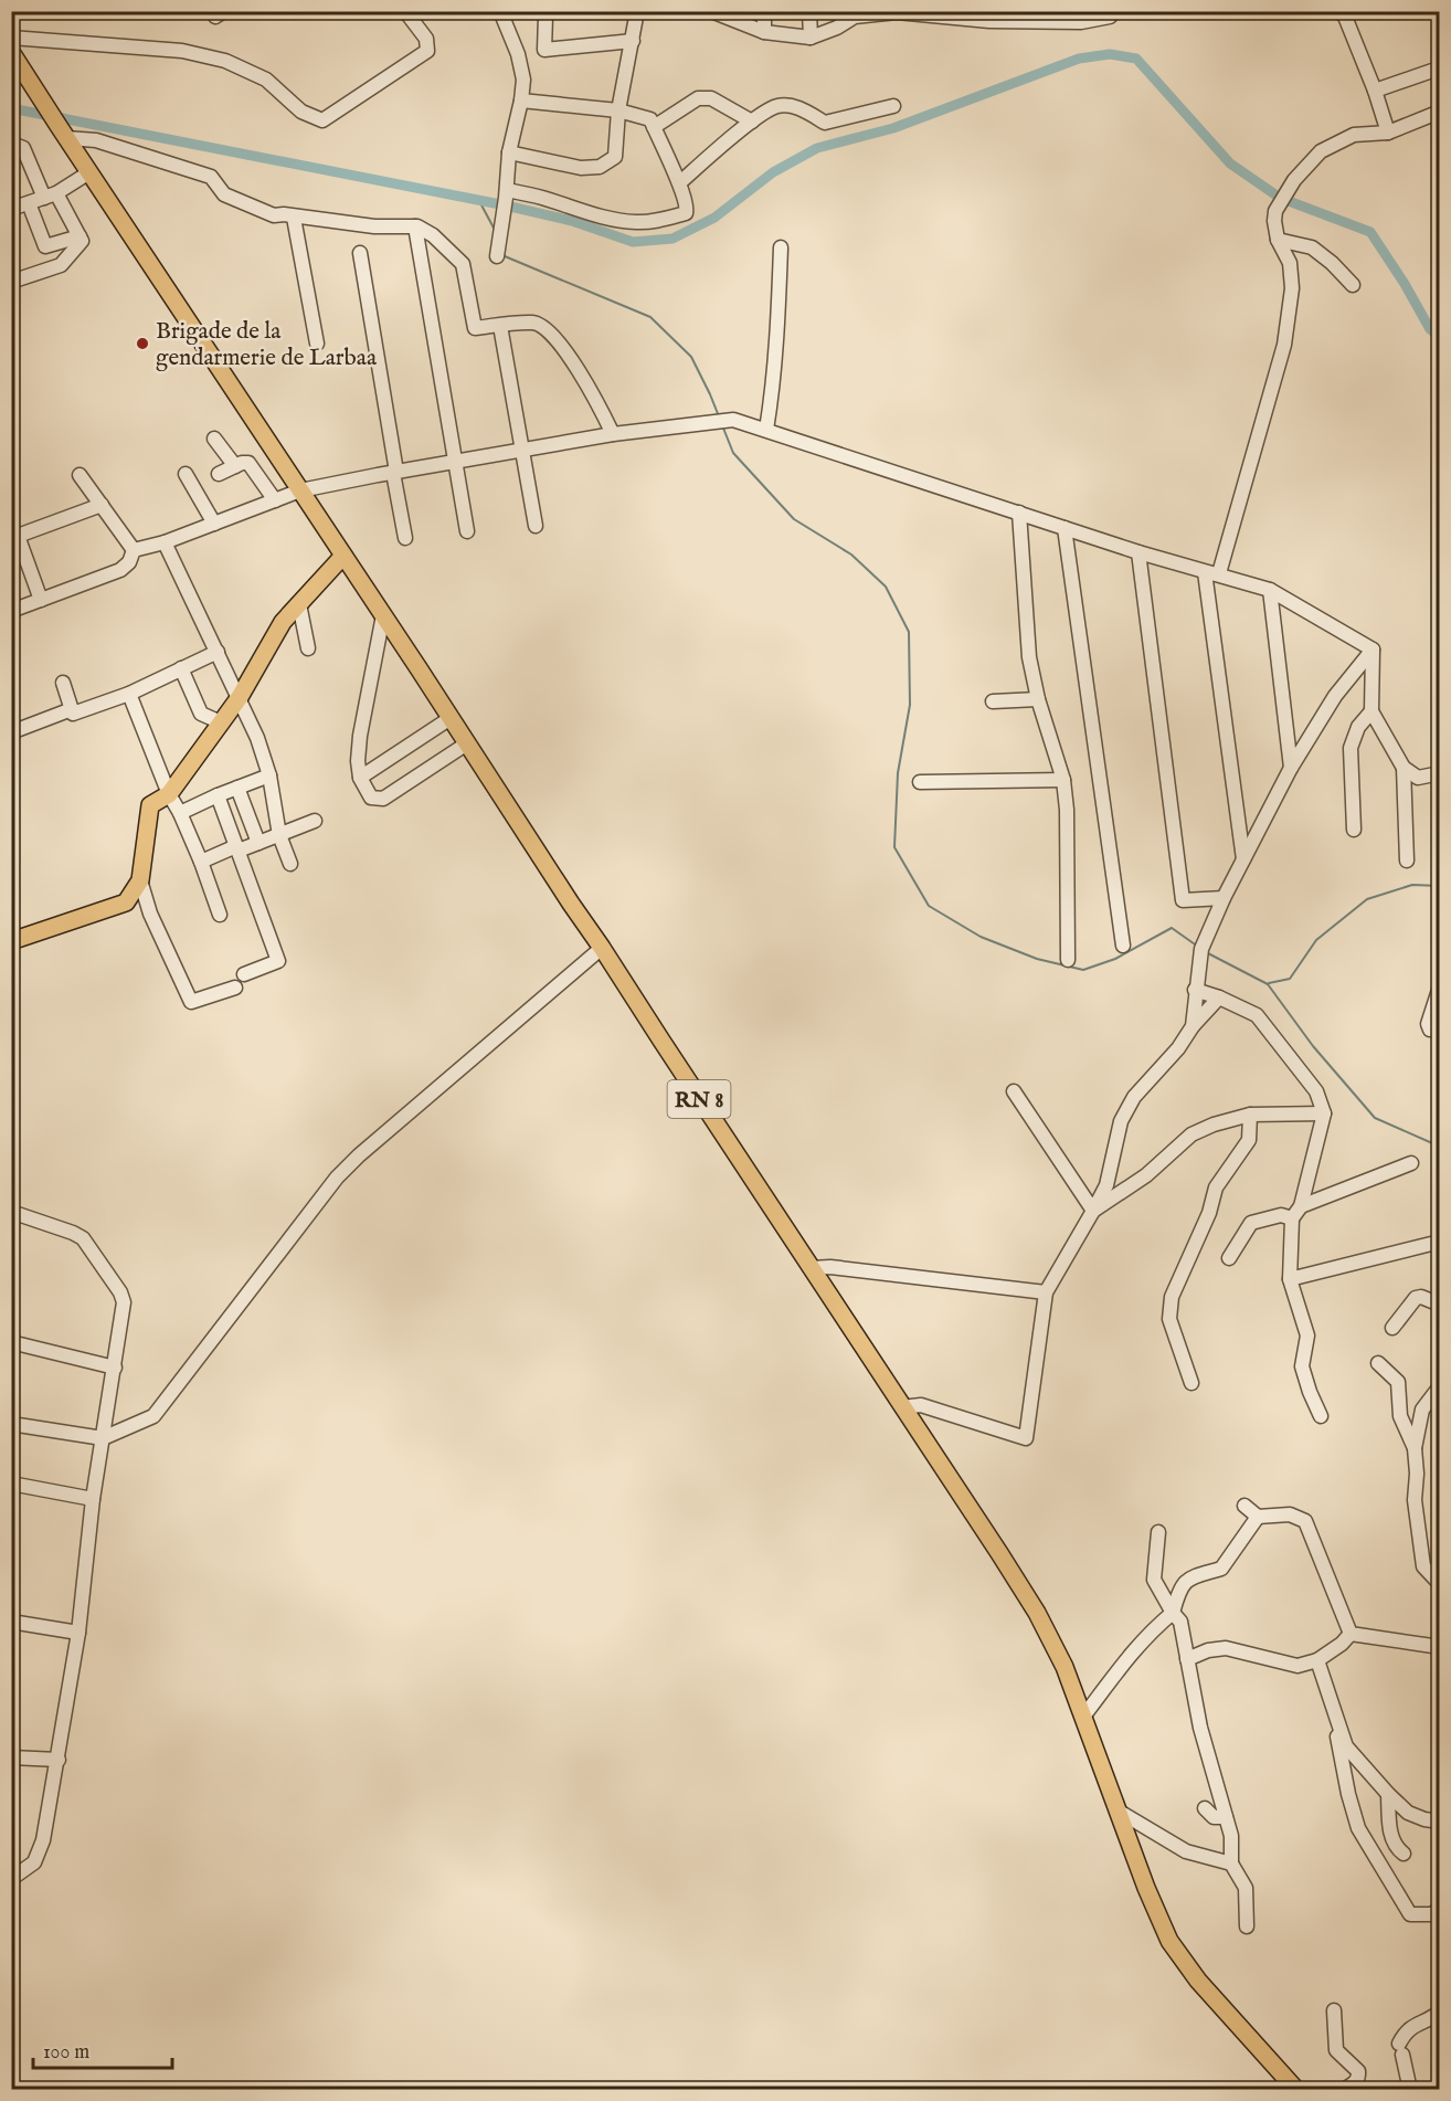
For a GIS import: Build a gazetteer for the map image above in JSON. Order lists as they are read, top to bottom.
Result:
{
  "streets": {
    "main road": ["RN 8"]
  },
  "places": ["Brigade de la gendarmerie de Larbaa"],
  "scale_bar": "100 m"
}
